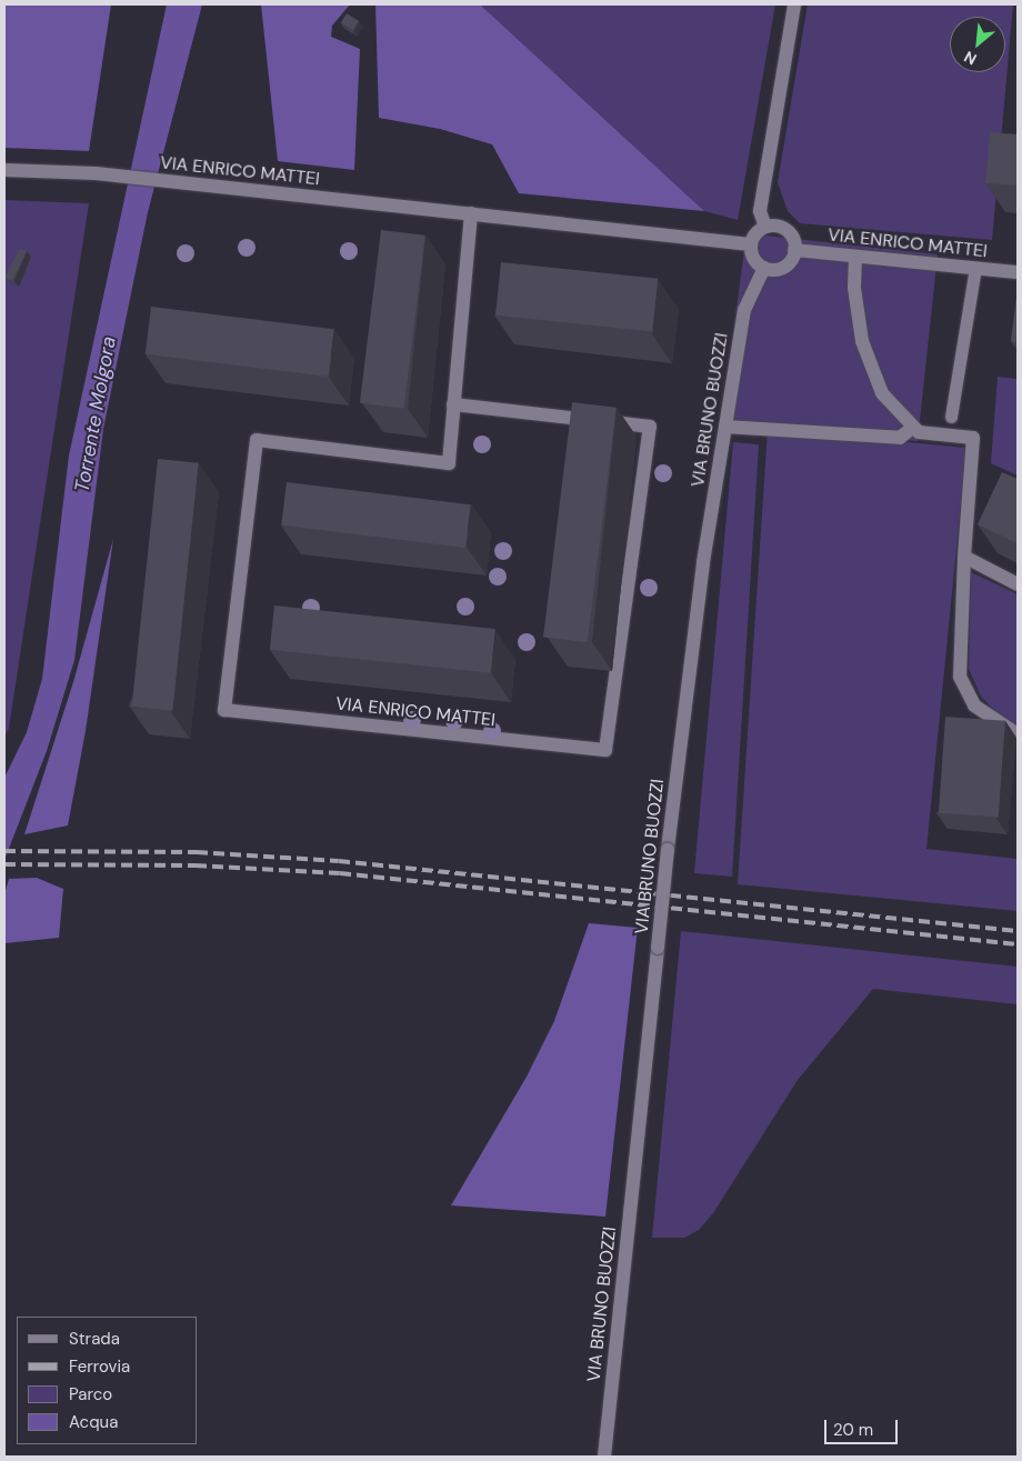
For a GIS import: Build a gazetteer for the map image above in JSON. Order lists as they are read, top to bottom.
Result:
{
  "streets": {
    "street": ["VIA ENRICO MATTEI", "VIA BRUNO BUOZZI"]
  },
  "crossings": [
    ["VIA ENRICO MATTEI", "VIA BRUNO BUOZZI"]
  ],
  "water": ["Torrente Molgora"],
  "legend": [
    "Strada",
    "Ferrovia",
    "Parco",
    "Acqua"
  ],
  "scale_bar": "20 m",
  "north": "bottom left"
}
